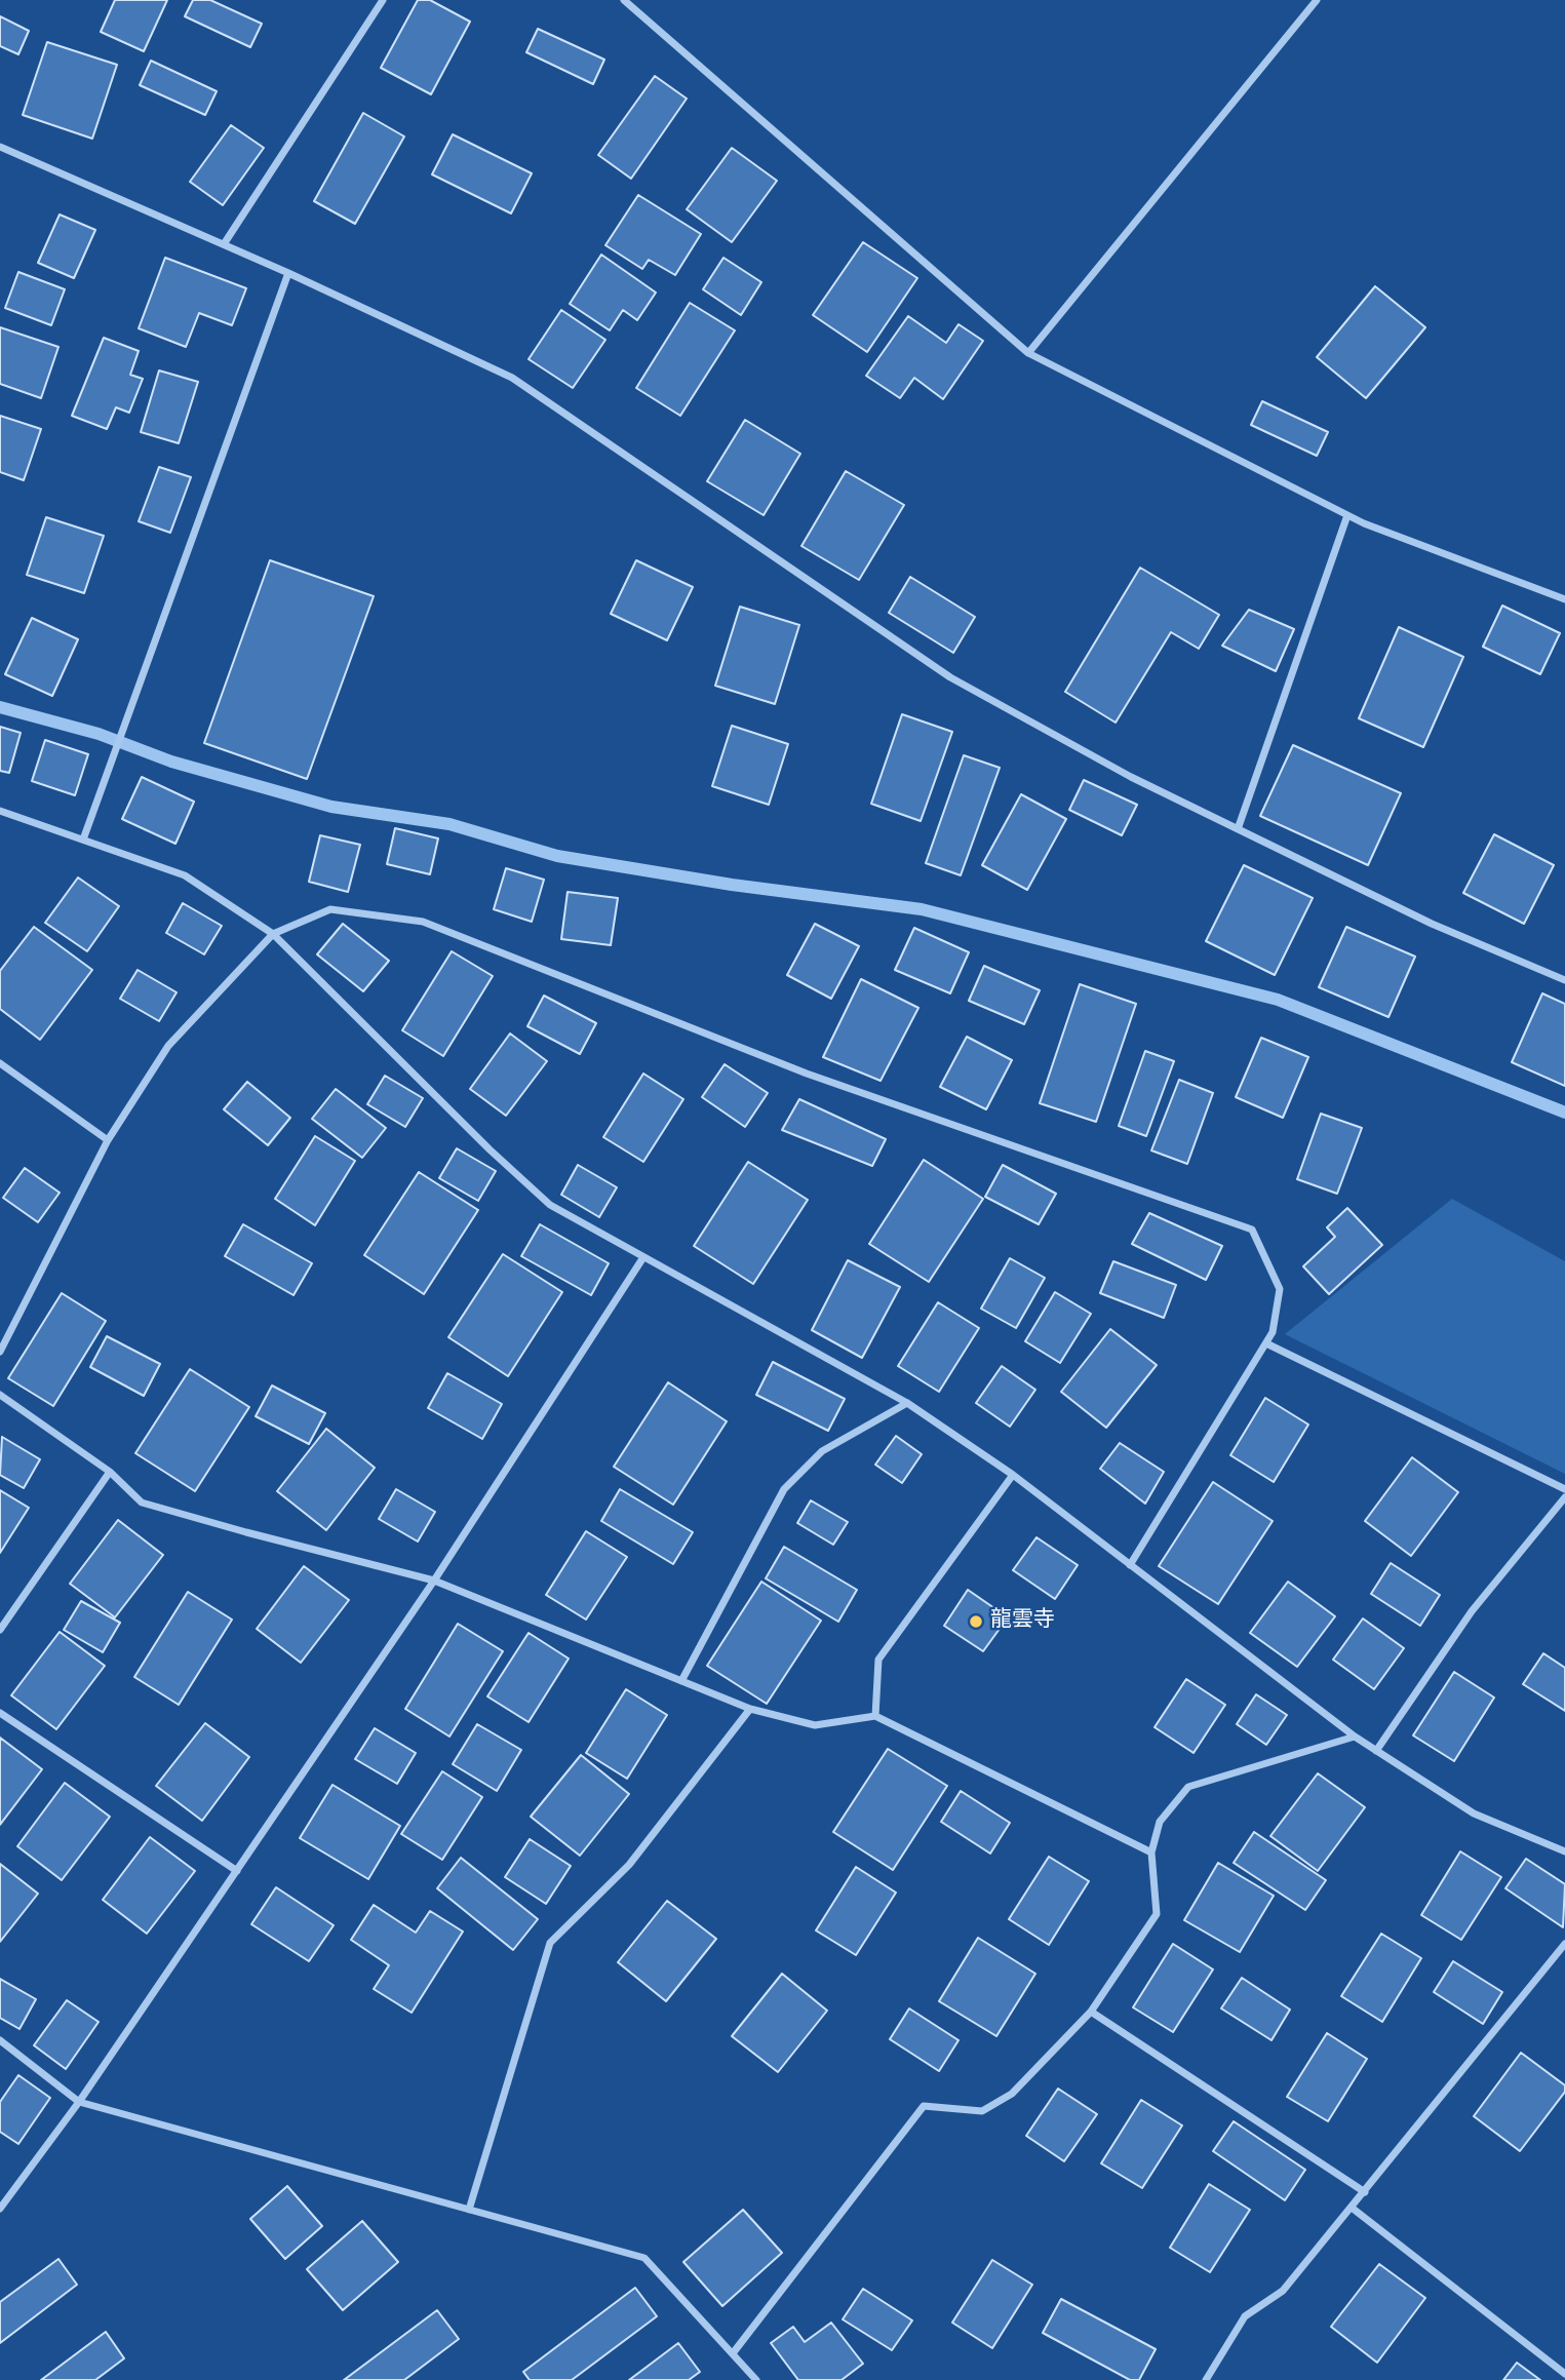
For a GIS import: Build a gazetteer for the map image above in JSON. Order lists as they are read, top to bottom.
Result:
{
  "places": ["龍雲寺"]
}
